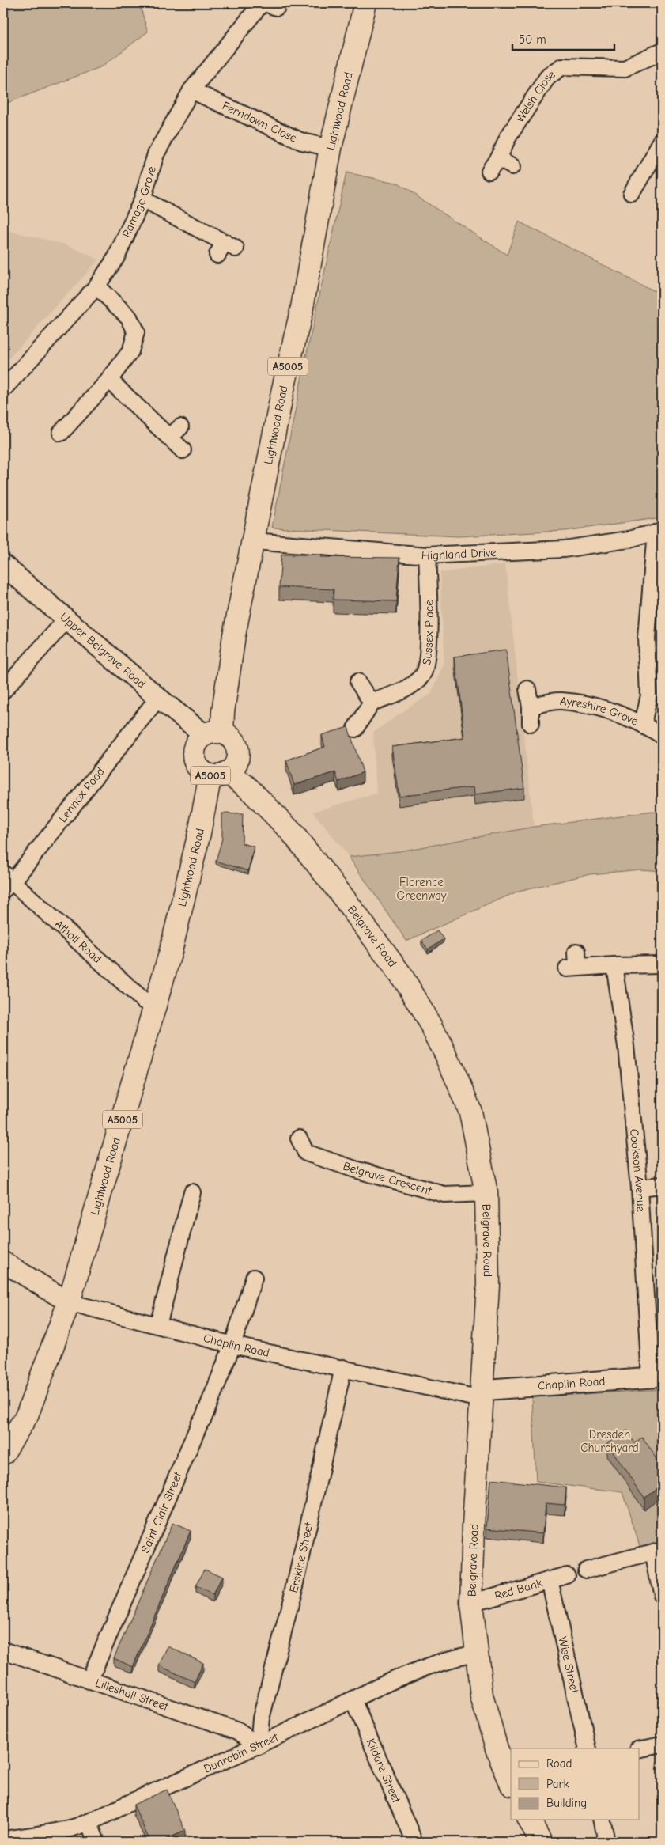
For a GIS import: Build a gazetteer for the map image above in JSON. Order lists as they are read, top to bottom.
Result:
{
  "streets": {
    "main road": ["Lightwood Road", "A5005", "Belgrave Road"],
    "street": [
      "Welsh Close",
      "Ferndown Close",
      "Ramage Grove",
      "Highland Drive",
      "Sussex Place",
      "Upper Belgrave Road",
      "Ayreshire Grove",
      "Lennox Road",
      "Atholl Road",
      "Cookson Avenue",
      "Belgrave Crescent",
      "Chaplin Road",
      "Saint Clair Street",
      "Erskine Street",
      "Red Bank",
      "Wise Street",
      "Lilleshall Street",
      "Dunrobin Street",
      "Kildare Street"
    ]
  },
  "crossings": [
    ["Lightwood Road", "Ferndown Close"],
    ["Lightwood Road", "A5005"],
    ["Lightwood Road", "Highland Drive"],
    ["Lightwood Road", "Upper Belgrave Road"],
    ["Lightwood Road", "Belgrave Road"],
    ["Lightwood Road", "Atholl Road"],
    ["Lightwood Road", "Chaplin Road"],
    ["Ferndown Close", "Ramage Grove"],
    ["A5005", "Upper Belgrave Road"],
    ["A5005", "Belgrave Road"],
    ["Highland Drive", "Sussex Place"],
    ["Upper Belgrave Road", "Lennox Road"],
    ["Upper Belgrave Road", "Belgrave Road"],
    ["Lennox Road", "Atholl Road"],
    ["Belgrave Road", "Belgrave Crescent"],
    ["Belgrave Road", "Chaplin Road"],
    ["Belgrave Road", "Red Bank"],
    ["Belgrave Road", "Dunrobin Street"],
    ["Cookson Avenue", "Chaplin Road"],
    ["Chaplin Road", "Saint Clair Street"],
    ["Chaplin Road", "Erskine Street"],
    ["Saint Clair Street", "Lilleshall Street"],
    ["Erskine Street", "Lilleshall Street"],
    ["Erskine Street", "Dunrobin Street"],
    ["Red Bank", "Wise Street"],
    ["Lilleshall Street", "Dunrobin Street"],
    ["Dunrobin Street", "Kildare Street"]
  ],
  "parks": ["Florence Greenway", "Dresden Churchyard"],
  "legend": ["Road", "Park", "Building"],
  "scale_bar": "50 m"
}
